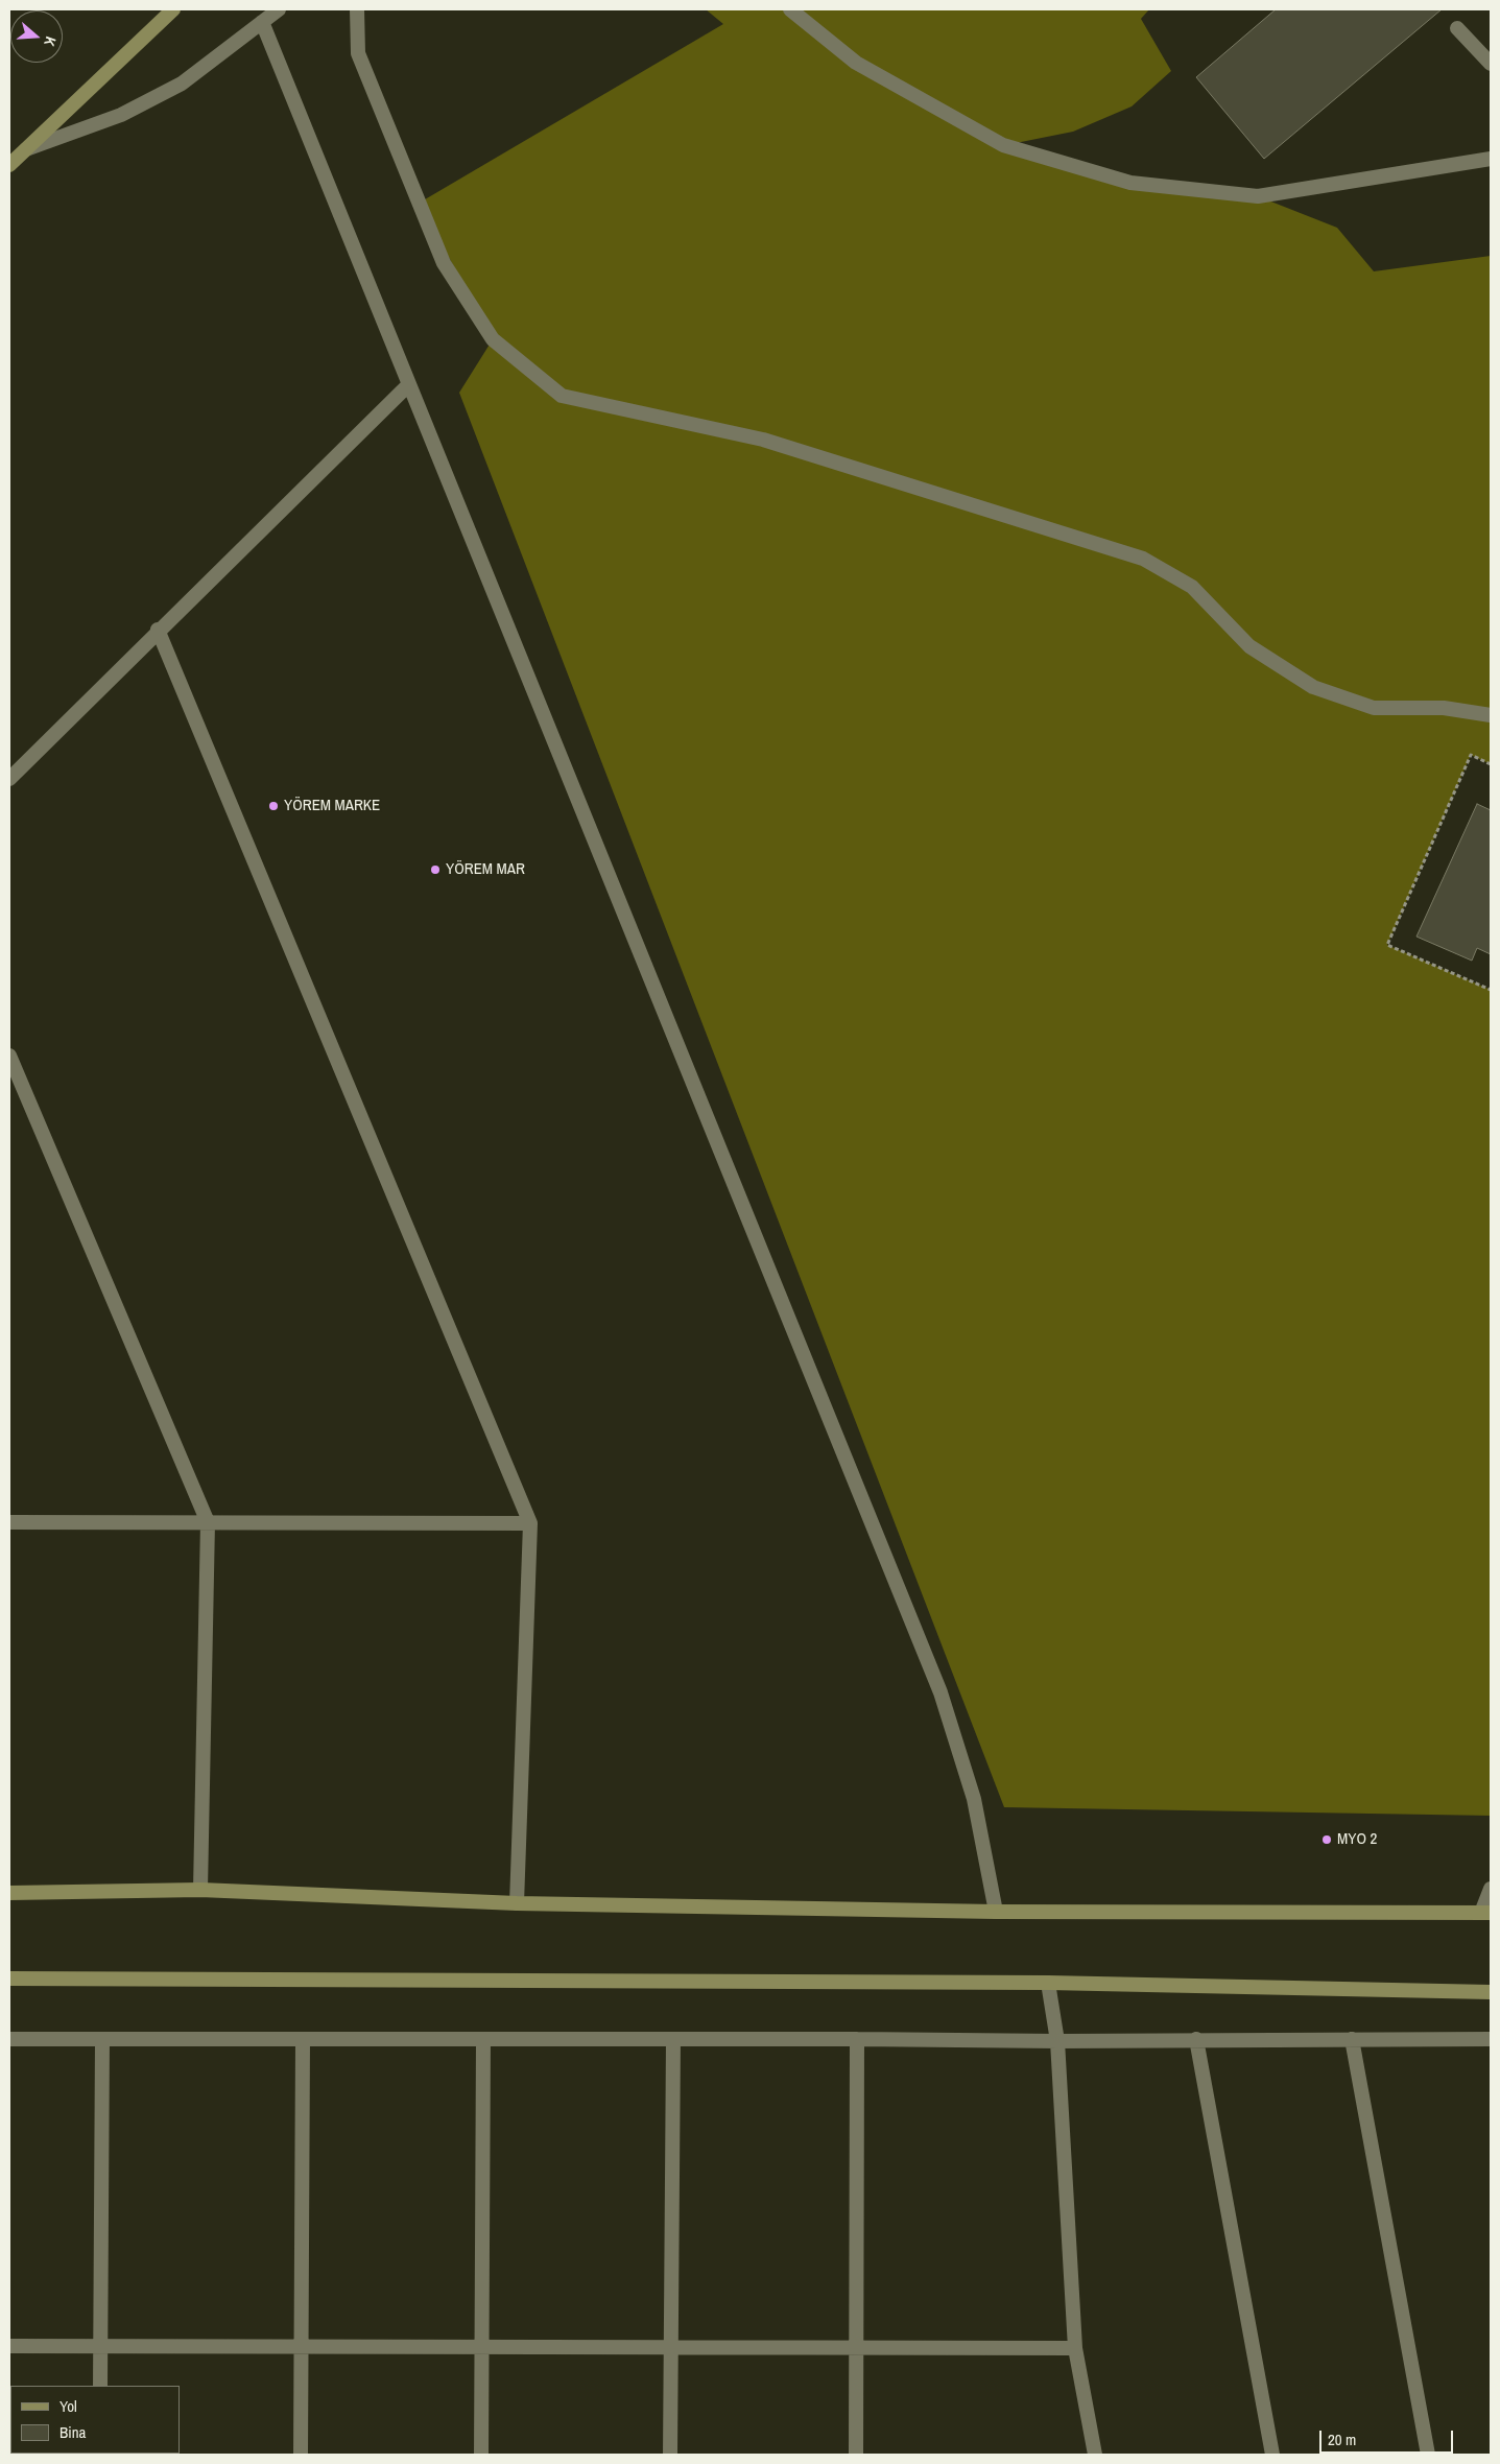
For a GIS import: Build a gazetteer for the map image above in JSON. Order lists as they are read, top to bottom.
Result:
{
  "places": ["YÖREM MARKE", "YÖREM MAR", "MYO 2"],
  "legend": ["Yol", "Bina"],
  "scale_bar": "20 m",
  "north": "right"
}
